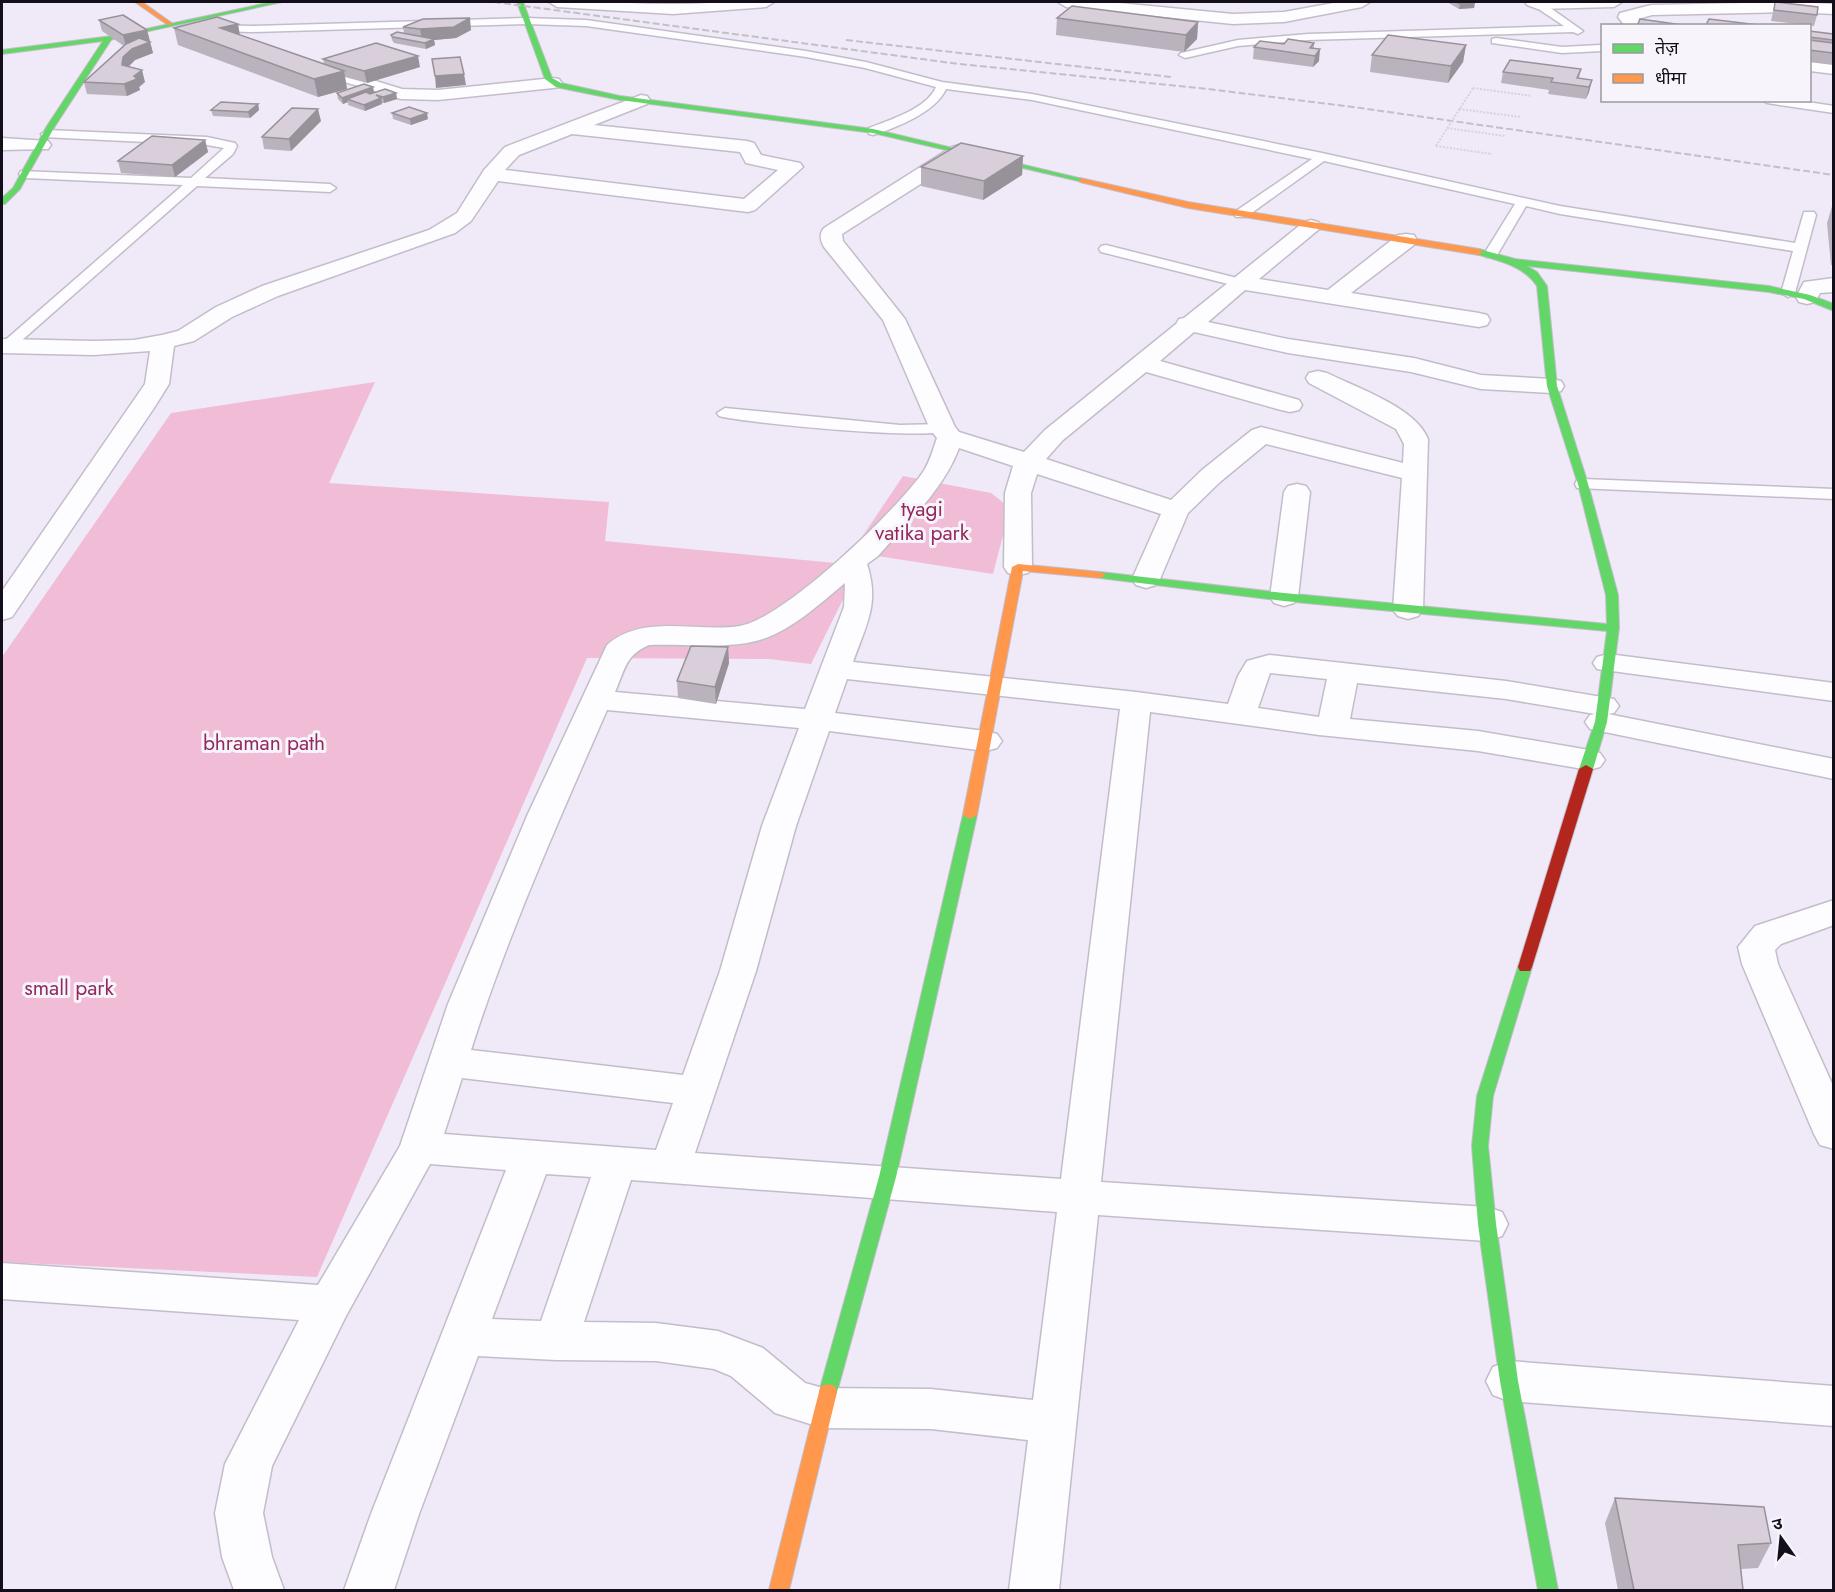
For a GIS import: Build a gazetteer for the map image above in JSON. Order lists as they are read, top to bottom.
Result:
{
  "parks": ["tyagi vatika park", "bhraman path", "small park"],
  "legend": ["तेज़", "धीमा"],
  "north": "top"
}
